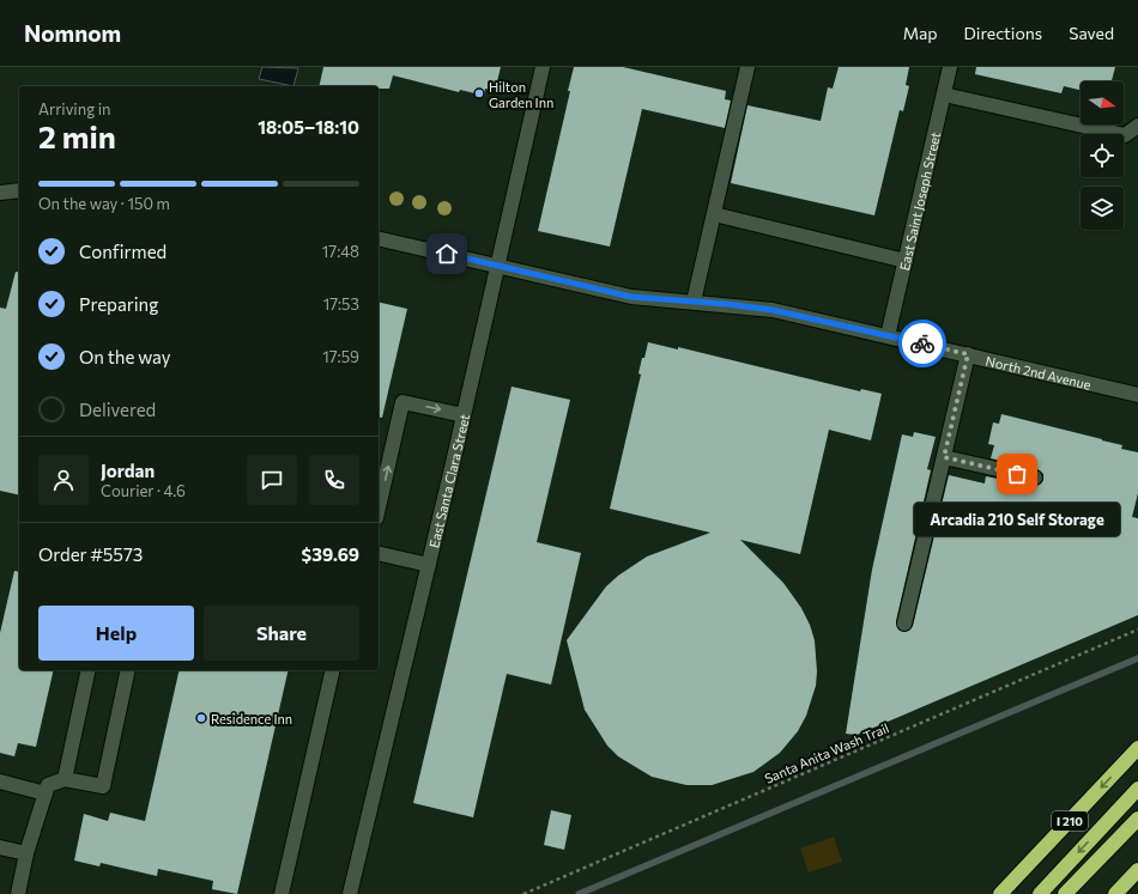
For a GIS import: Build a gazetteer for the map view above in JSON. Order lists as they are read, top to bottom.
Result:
{
  "streets": {
    "highway": ["I 210"],
    "street": ["East Saint Joseph Street", "North 2nd Avenue", "East Santa Clara Street"],
    "path": ["Santa Anita Wash Trail"]
  },
  "crossings": [
    ["East Saint Joseph Street", "North 2nd Avenue"],
    ["North 2nd Avenue", "East Santa Clara Street"]
  ],
  "places": ["Hilton Garden Inn", "Arcadia 210 Self Storage", "Residence Inn"],
  "north": "right",
  "page": {
    "header": "Nomnom",
    "nav": ["Map", "Directions", "Saved"],
    "heading": ["2 min", "Arriving in", "18:05–18:10"],
    "panel": [
      "Jordan",
      "Courier · 4.6",
      "Order #5573",
      "$39.69"
    ],
    "bar": "On the way · 150 m",
    "list": [
      ["Confirmed", "17:48"],
      ["Preparing", "17:53"],
      ["On the way", "17:59"],
      "Delivered"
    ],
    "bubble": "Arcadia 210 Self Storage",
    "buttons": ["Help", "Share"]
  }
}
